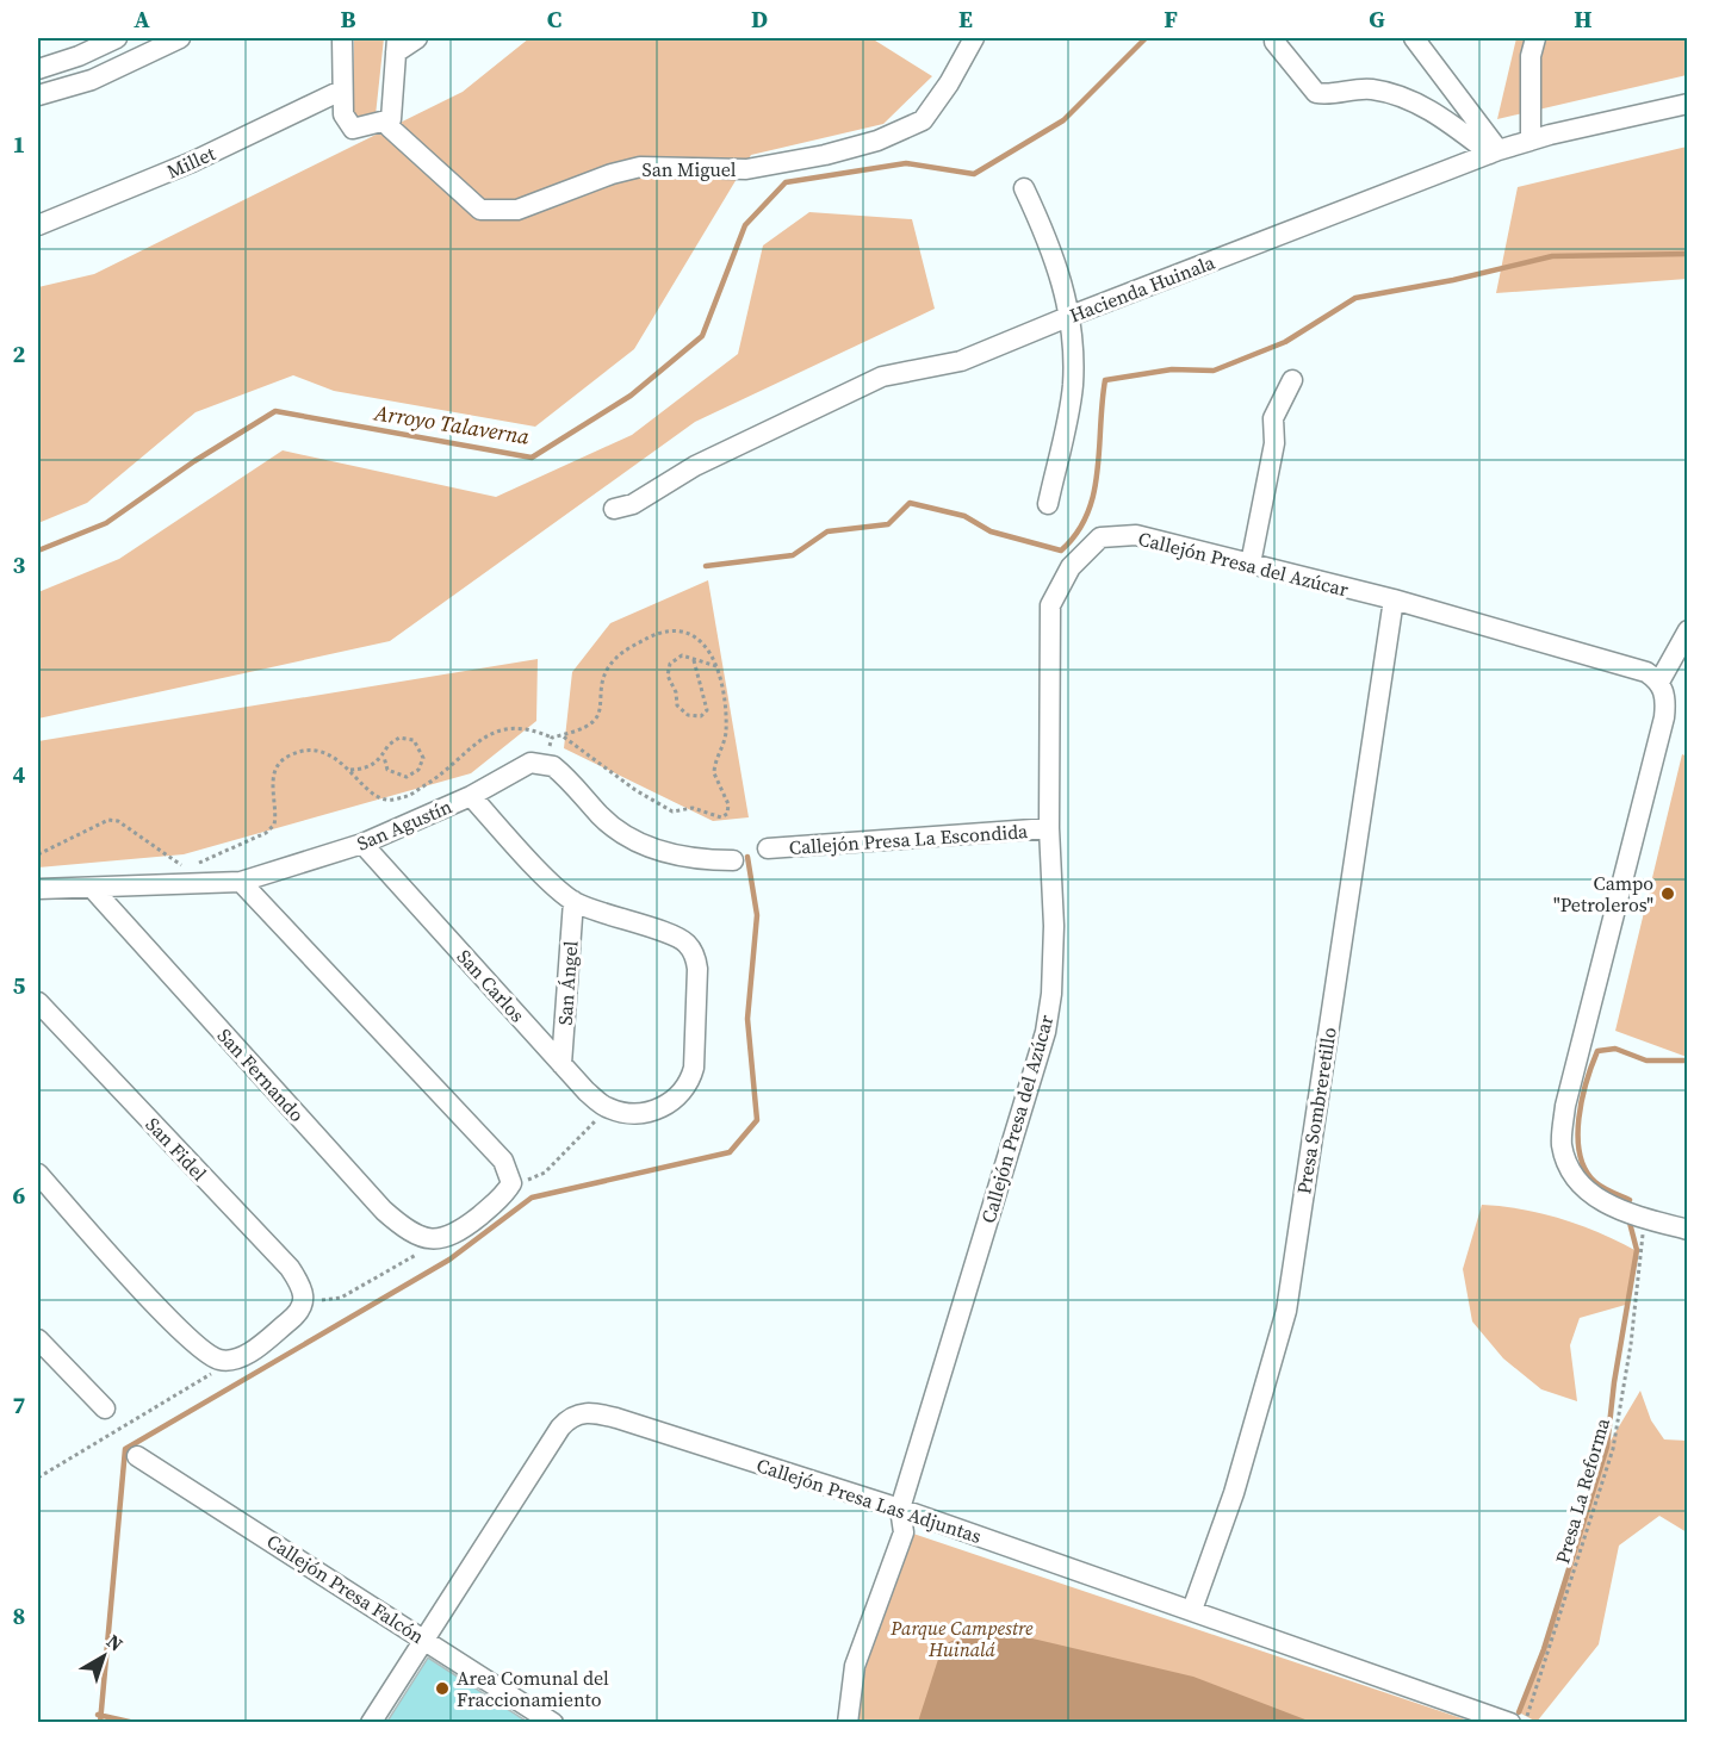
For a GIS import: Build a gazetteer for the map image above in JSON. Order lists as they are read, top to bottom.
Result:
{
  "streets": {
    "street": [
      "Millet",
      "San Miguel",
      "Hacienda Huinala",
      "Callejón Presa del Azúcar",
      "San Agustín",
      "Callejón Presa La Escondida",
      "San Ángel",
      "San Carlos",
      "San Fernando",
      "Presa Sombreretillo",
      "San Fidel",
      "Callejón Presa Las Adjuntas",
      "Callejón Presa Falcón"
    ],
    "path": ["Presa La Reforma"]
  },
  "crossings": [
    ["Callejón Presa del Azúcar", "Callejón Presa La Escondida"],
    ["Callejón Presa del Azúcar", "Presa Sombreretillo"],
    ["Callejón Presa del Azúcar", "Callejón Presa Las Adjuntas"],
    ["San Agustín", "San Carlos"],
    ["San Agustín", "San Fernando"],
    ["San Ángel", "San Carlos"],
    ["Presa Sombreretillo", "Callejón Presa Las Adjuntas"],
    ["Callejón Presa Las Adjuntas", "Callejón Presa Falcón"]
  ],
  "water": ["Arroyo Talaverna"],
  "parks": ["Parque Campestre Huinalá"],
  "places": ["Campo \"Petroleros\"", "Area Comunal del Fraccionamiento"],
  "north": "top right",
  "grid": {
    "columns": [
      "A",
      "B",
      "C",
      "D",
      "E",
      "F",
      "G",
      "H"
    ],
    "rows": [
      "1",
      "2",
      "3",
      "4",
      "5",
      "6",
      "7",
      "8"
    ]
  }
}
